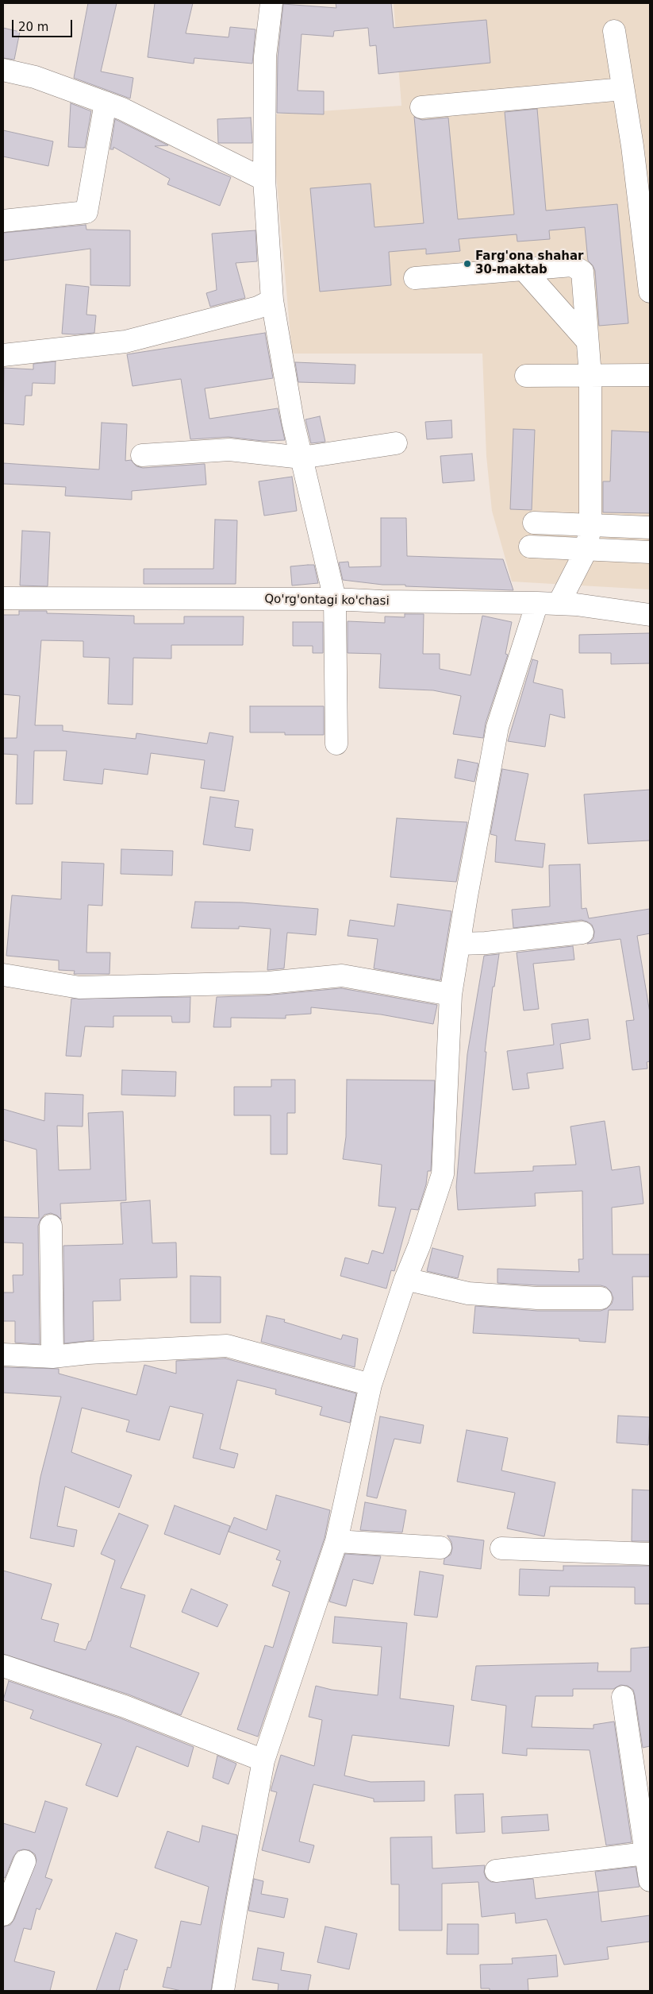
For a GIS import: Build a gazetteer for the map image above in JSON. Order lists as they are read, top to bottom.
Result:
{
  "streets": {
    "street": ["Qo'rg'ontagi ko'chasi"]
  },
  "places": ["Farg'ona shahar 30-maktab"],
  "scale_bar": "20 m"
}
